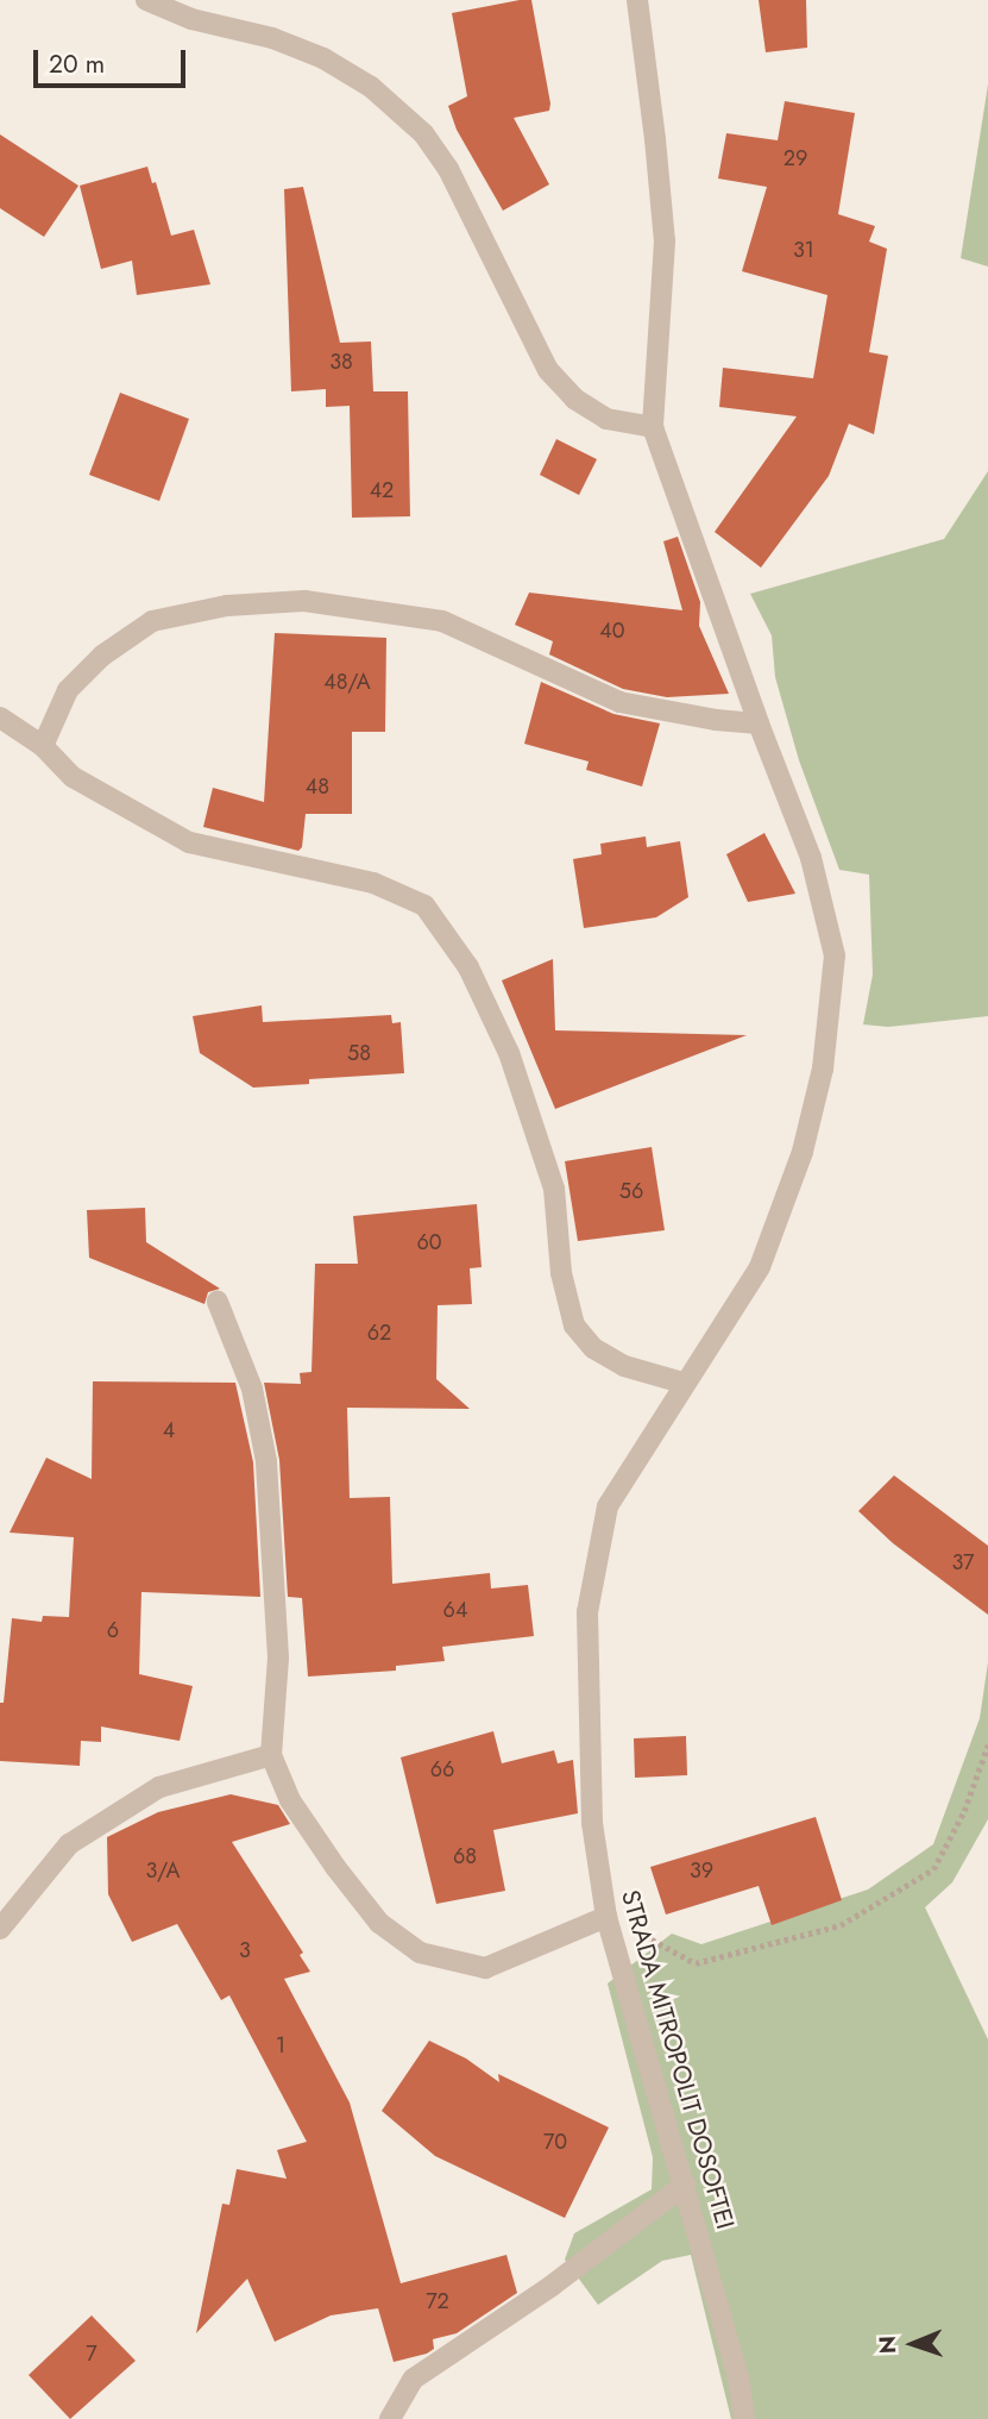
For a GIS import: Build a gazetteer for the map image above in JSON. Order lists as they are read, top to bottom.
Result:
{
  "streets": {
    "street": ["STRADA MITROPOLIT DOSOFTEI"]
  },
  "house_numbers": [
    "29",
    "31",
    "38",
    "42",
    "40",
    "48/A",
    "48",
    "58",
    "56",
    "60",
    "62",
    "4",
    "37",
    "64",
    "6",
    "66",
    "68",
    "3/A",
    "39",
    "3",
    "1",
    "70",
    "72",
    "7"
  ],
  "scale_bar": "20 m",
  "north": "left"
}
